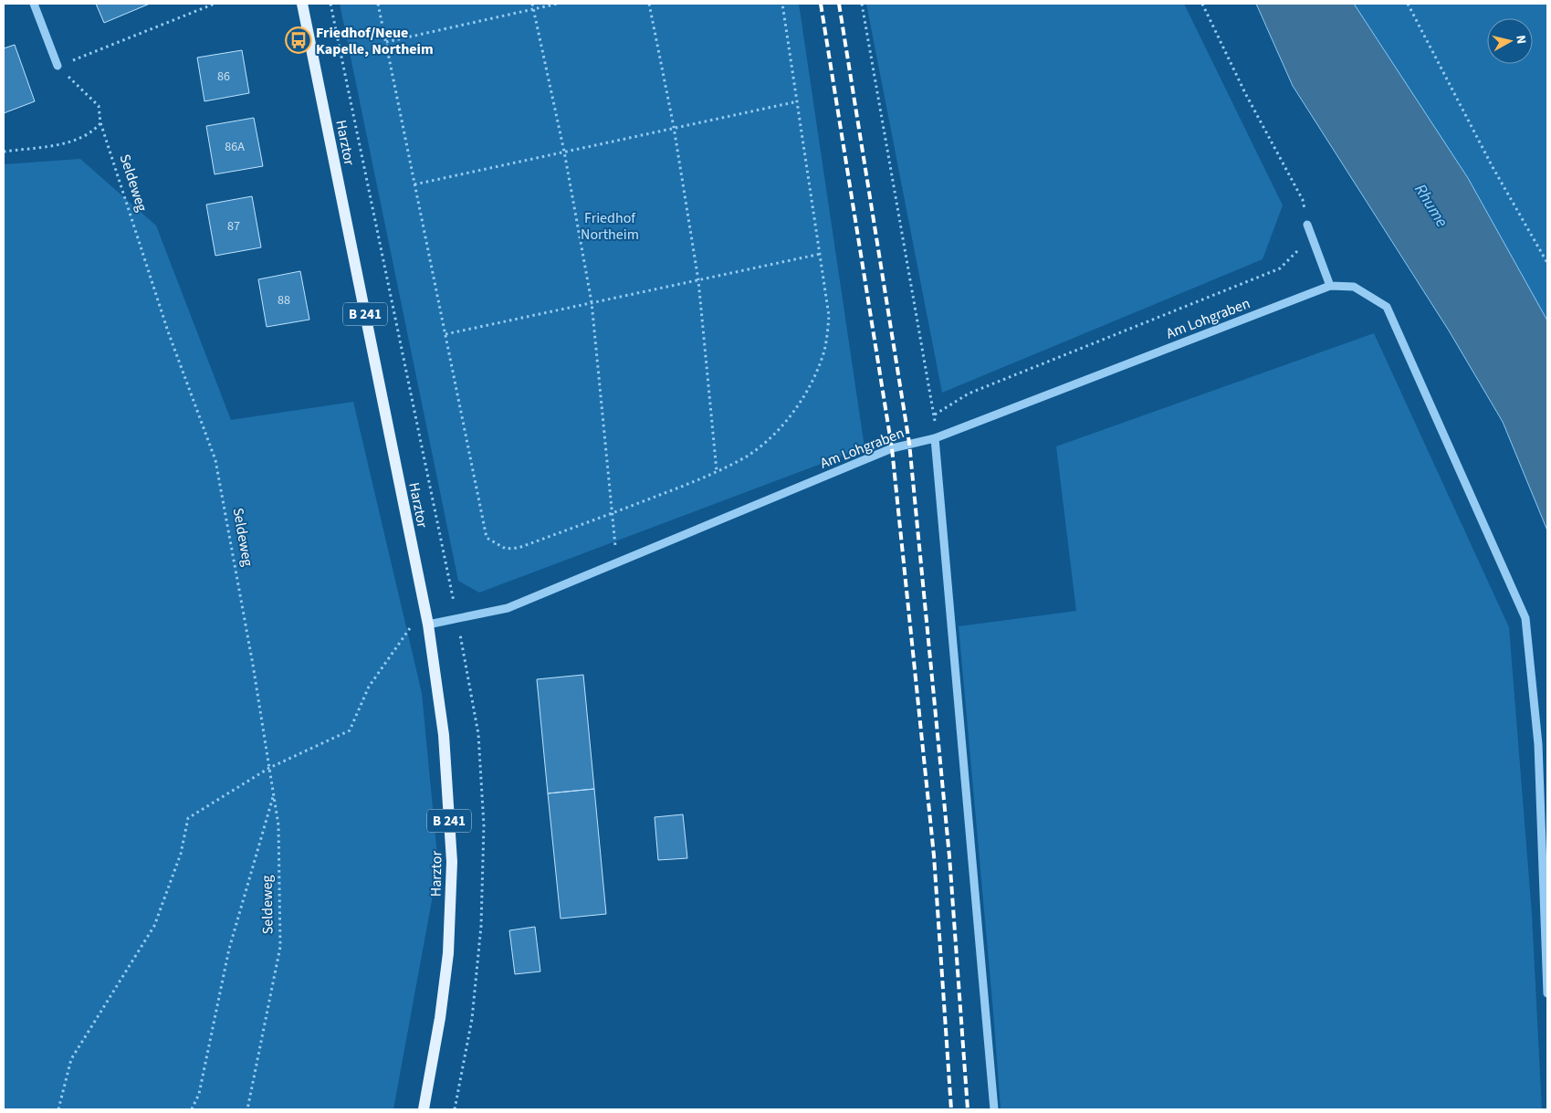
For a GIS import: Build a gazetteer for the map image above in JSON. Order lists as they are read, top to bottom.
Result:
{
  "streets": {
    "main road": ["Harztor", "B 241"],
    "street": ["Am Lohgraben"],
    "path": ["Seldeweg"]
  },
  "crossings": [
    ["Harztor", "Am Lohgraben"]
  ],
  "water": ["Rhume"],
  "parks": ["Friedhof Northeim"],
  "places": {
    "bus stop": ["Friedhof/Neue Kapelle, Northeim"]
  },
  "house_numbers": [
    "86",
    "86A",
    "87",
    "88"
  ],
  "north": "right"
}
